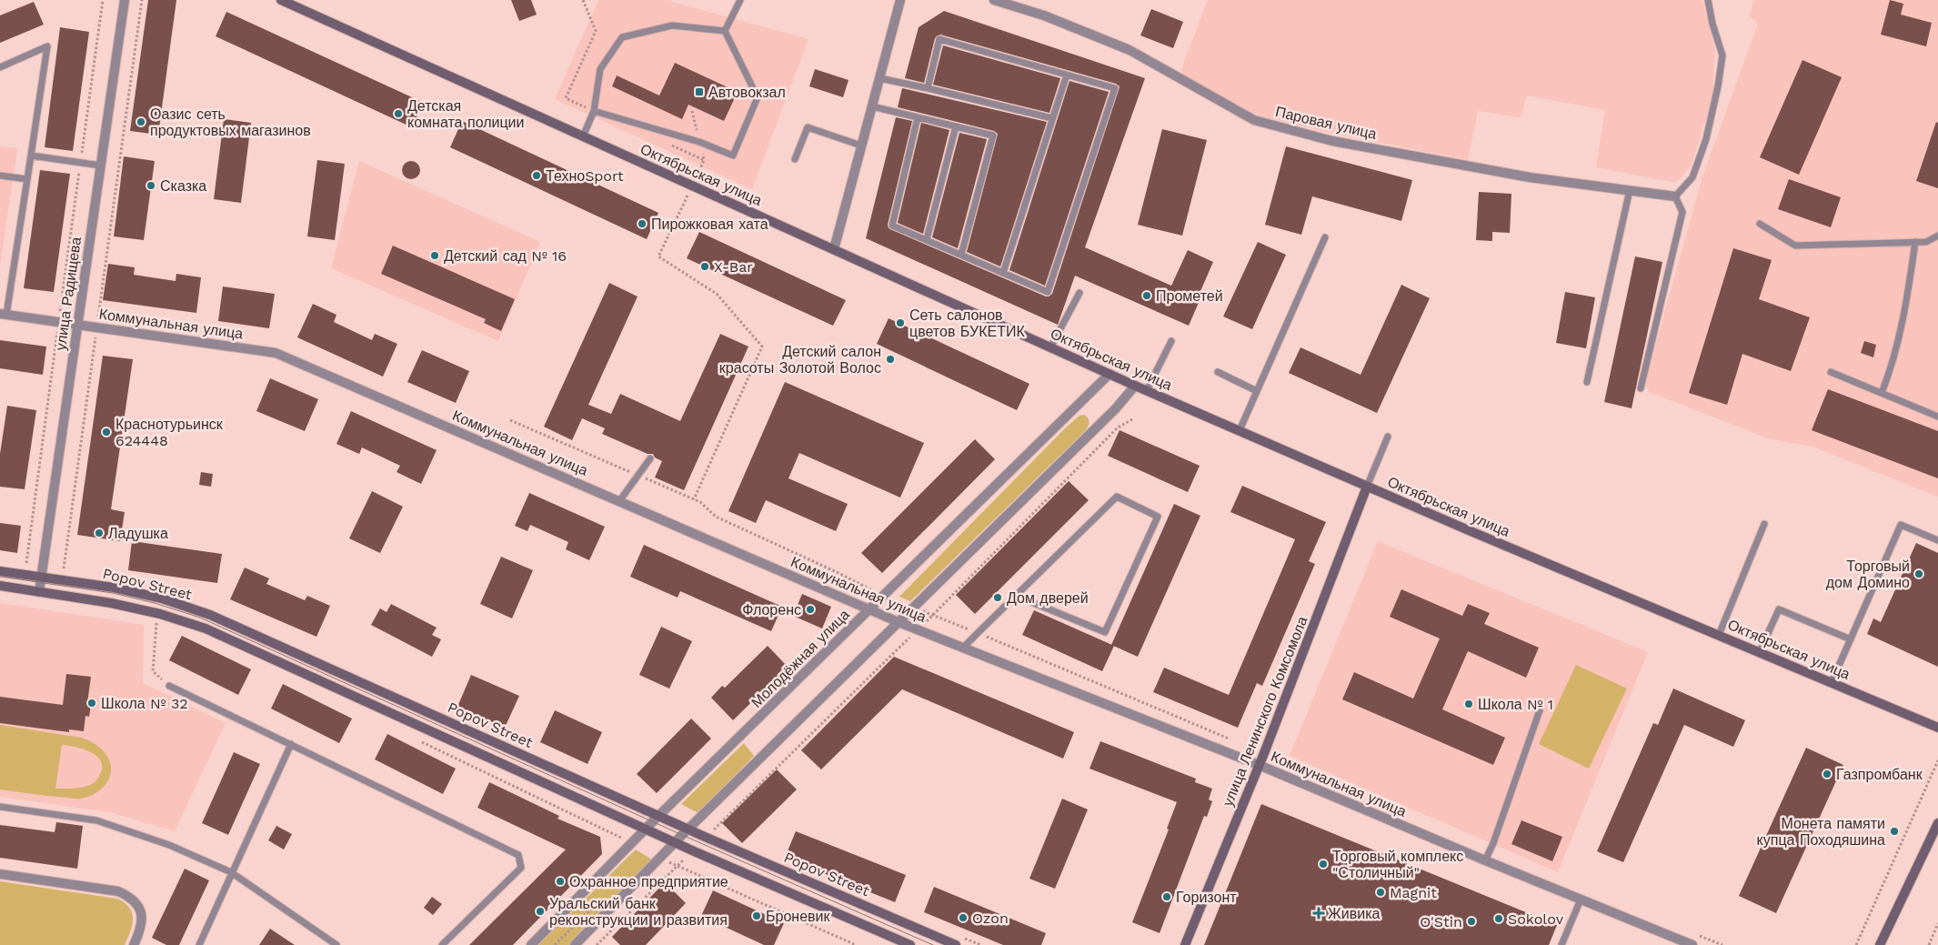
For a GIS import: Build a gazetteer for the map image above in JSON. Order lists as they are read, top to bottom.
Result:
{
  "streets": {
    "street": [
      "Паровая улица",
      "Октябрьская улица",
      "улица Радищева",
      "Коммунальная улица",
      "Popov Street",
      "Молодёжная улица",
      "улица Ленинского Комсомола"
    ]
  },
  "crossings": [
    ["Октябрьская улица", "Молодёжная улица"],
    ["Октябрьская улица", "улица Ленинского Комсомола"],
    ["улица Радищева", "Коммунальная улица"],
    ["улица Радищева", "Popov Street"],
    ["Коммунальная улица", "Молодёжная улица"],
    ["Коммунальная улица", "улица Ленинского Комсомола"],
    ["Popov Street", "Молодёжная улица"]
  ],
  "places": {
    "transit": ["Автовокзал"],
    "other": [
      "Детская комната полиции",
      "Оазис сеть продуктовых магазинов",
      "ТехноSport",
      "Сказка",
      "Пирожковая хата",
      "Детский сад № 16",
      "X-Bar",
      "Прометей",
      "Сеть салонов цветов БУКЕТИК",
      "Детский салон красоты Золотой Волос",
      "Краснотурьинск 624448",
      "Ладушка",
      "Торговый дом Домино",
      "Дом дверей",
      "Флоренс",
      "Школа № 32",
      "Школа № 1",
      "Газпромбанк",
      "Монета памяти купца Походяшина",
      "Торговый комплекс \"Столичный\"",
      "Охранное предприятие",
      "Magnit",
      "Горизонт",
      "Уральский банк реконструкции и развития",
      "Броневик",
      "Ozon",
      "Sokolov",
      "O'Stin"
    ],
    "health": ["Живика"]
  }
}
